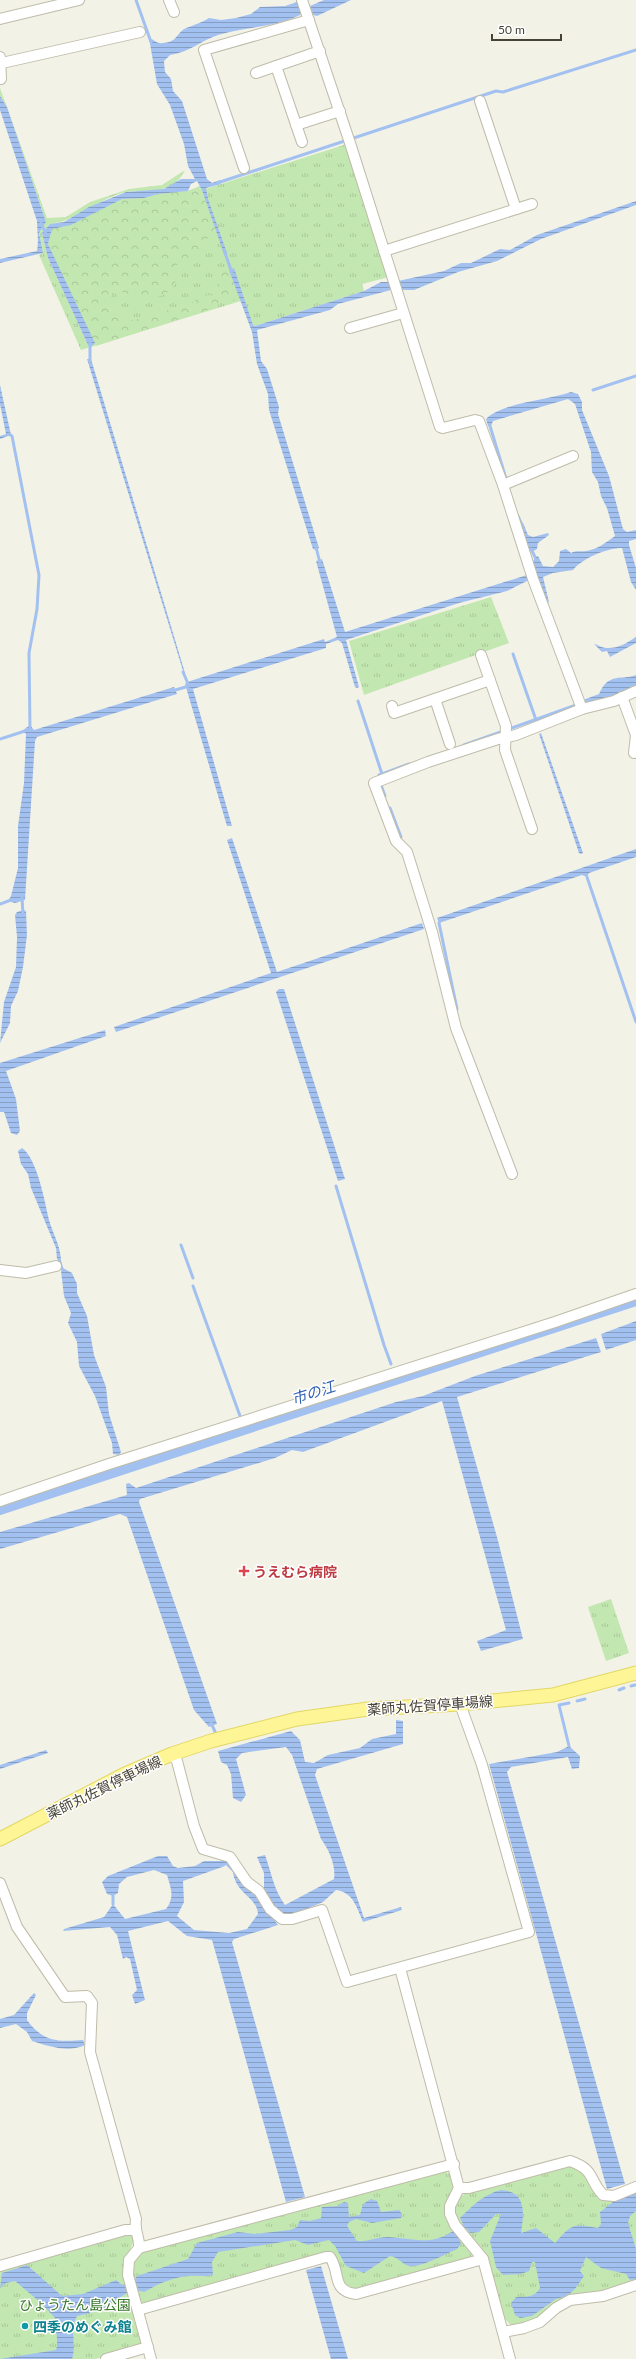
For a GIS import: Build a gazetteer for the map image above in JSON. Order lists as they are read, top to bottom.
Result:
{
  "streets": {
    "main road": ["薬師丸佐賀停車場線"]
  },
  "water": ["市の江"],
  "parks": ["ひょうたん島公園"],
  "places": {
    "health": ["うえむら病院"],
    "other": ["四季のめぐみ館"]
  },
  "scale_bar": "50 m"
}
